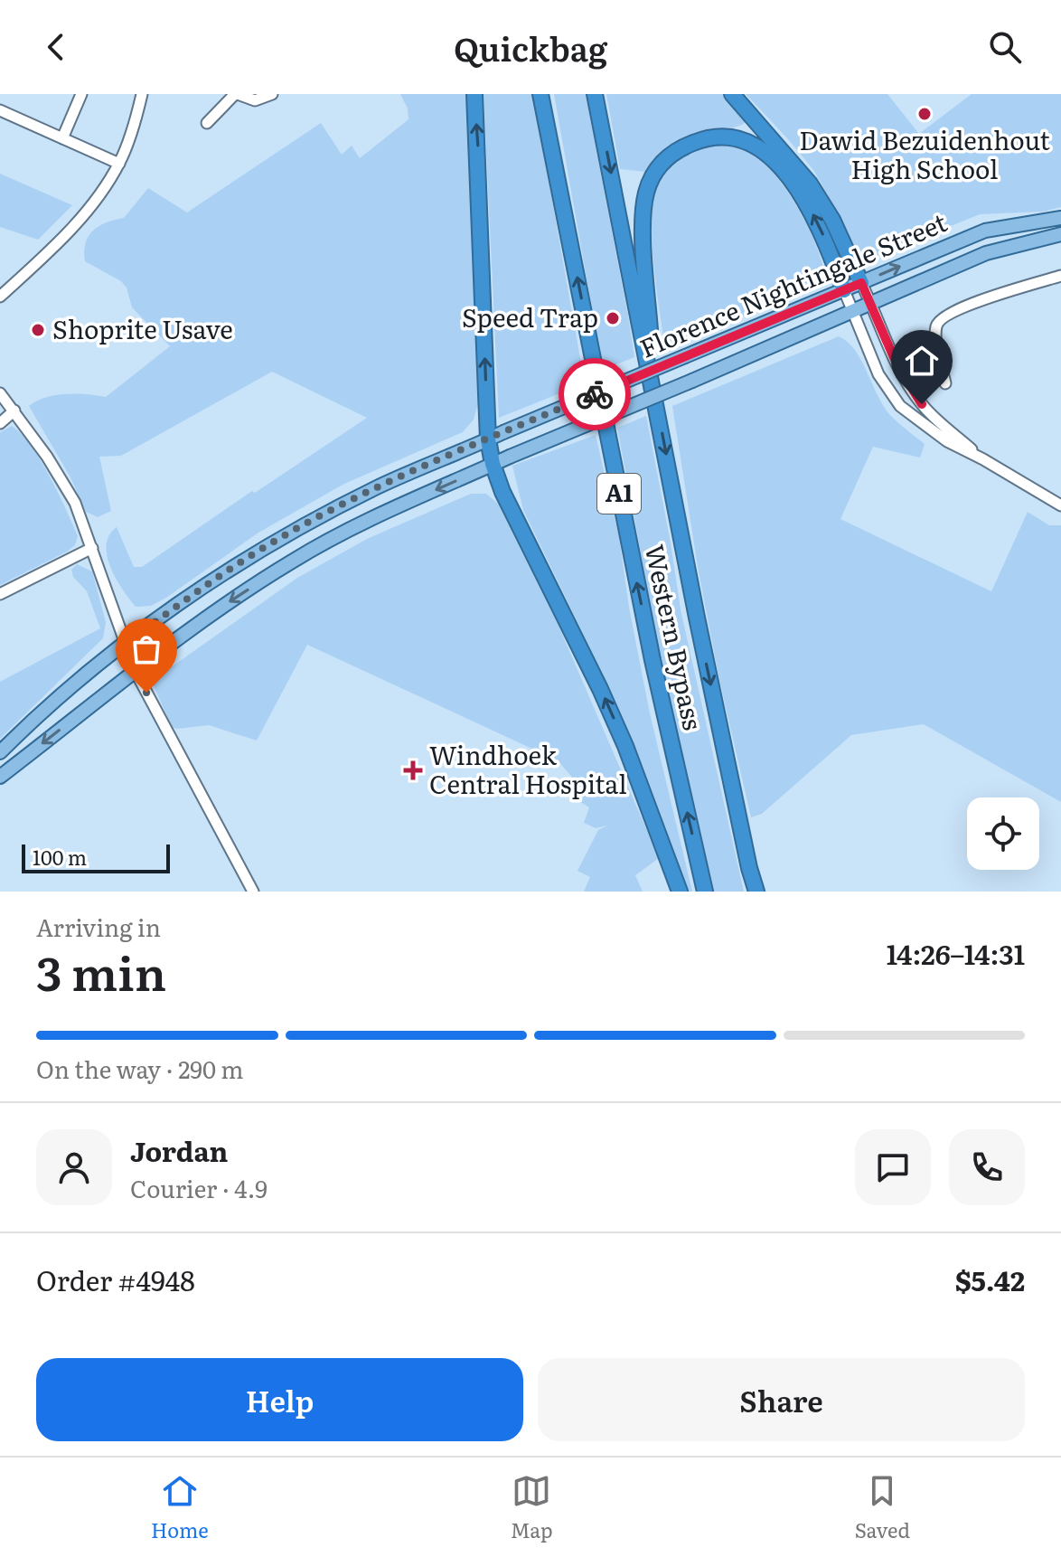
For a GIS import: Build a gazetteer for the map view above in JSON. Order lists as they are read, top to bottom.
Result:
{
  "streets": {
    "highway": ["A1", "Western Bypass"],
    "main road": ["Florence Nightingale Street"]
  },
  "places": {
    "other": ["Dawid Bezuidenhout High School", "Speed Trap", "Shoprite Usave"],
    "health": ["Windhoek Central Hospital"]
  },
  "scale_bar": "100 m",
  "page": {
    "header": "Quickbag",
    "scale": "100 m",
    "heading": ["3 min", "Arriving in", "14:26–14:31"],
    "panel": [
      "Jordan",
      "Courier · 4.9",
      "Order #4948",
      "$5.42"
    ],
    "bar": "On the way · 290 m",
    "buttons": ["Help", "Share"],
    "tabs": ["Home", "Map", "Saved"]
  }
}
